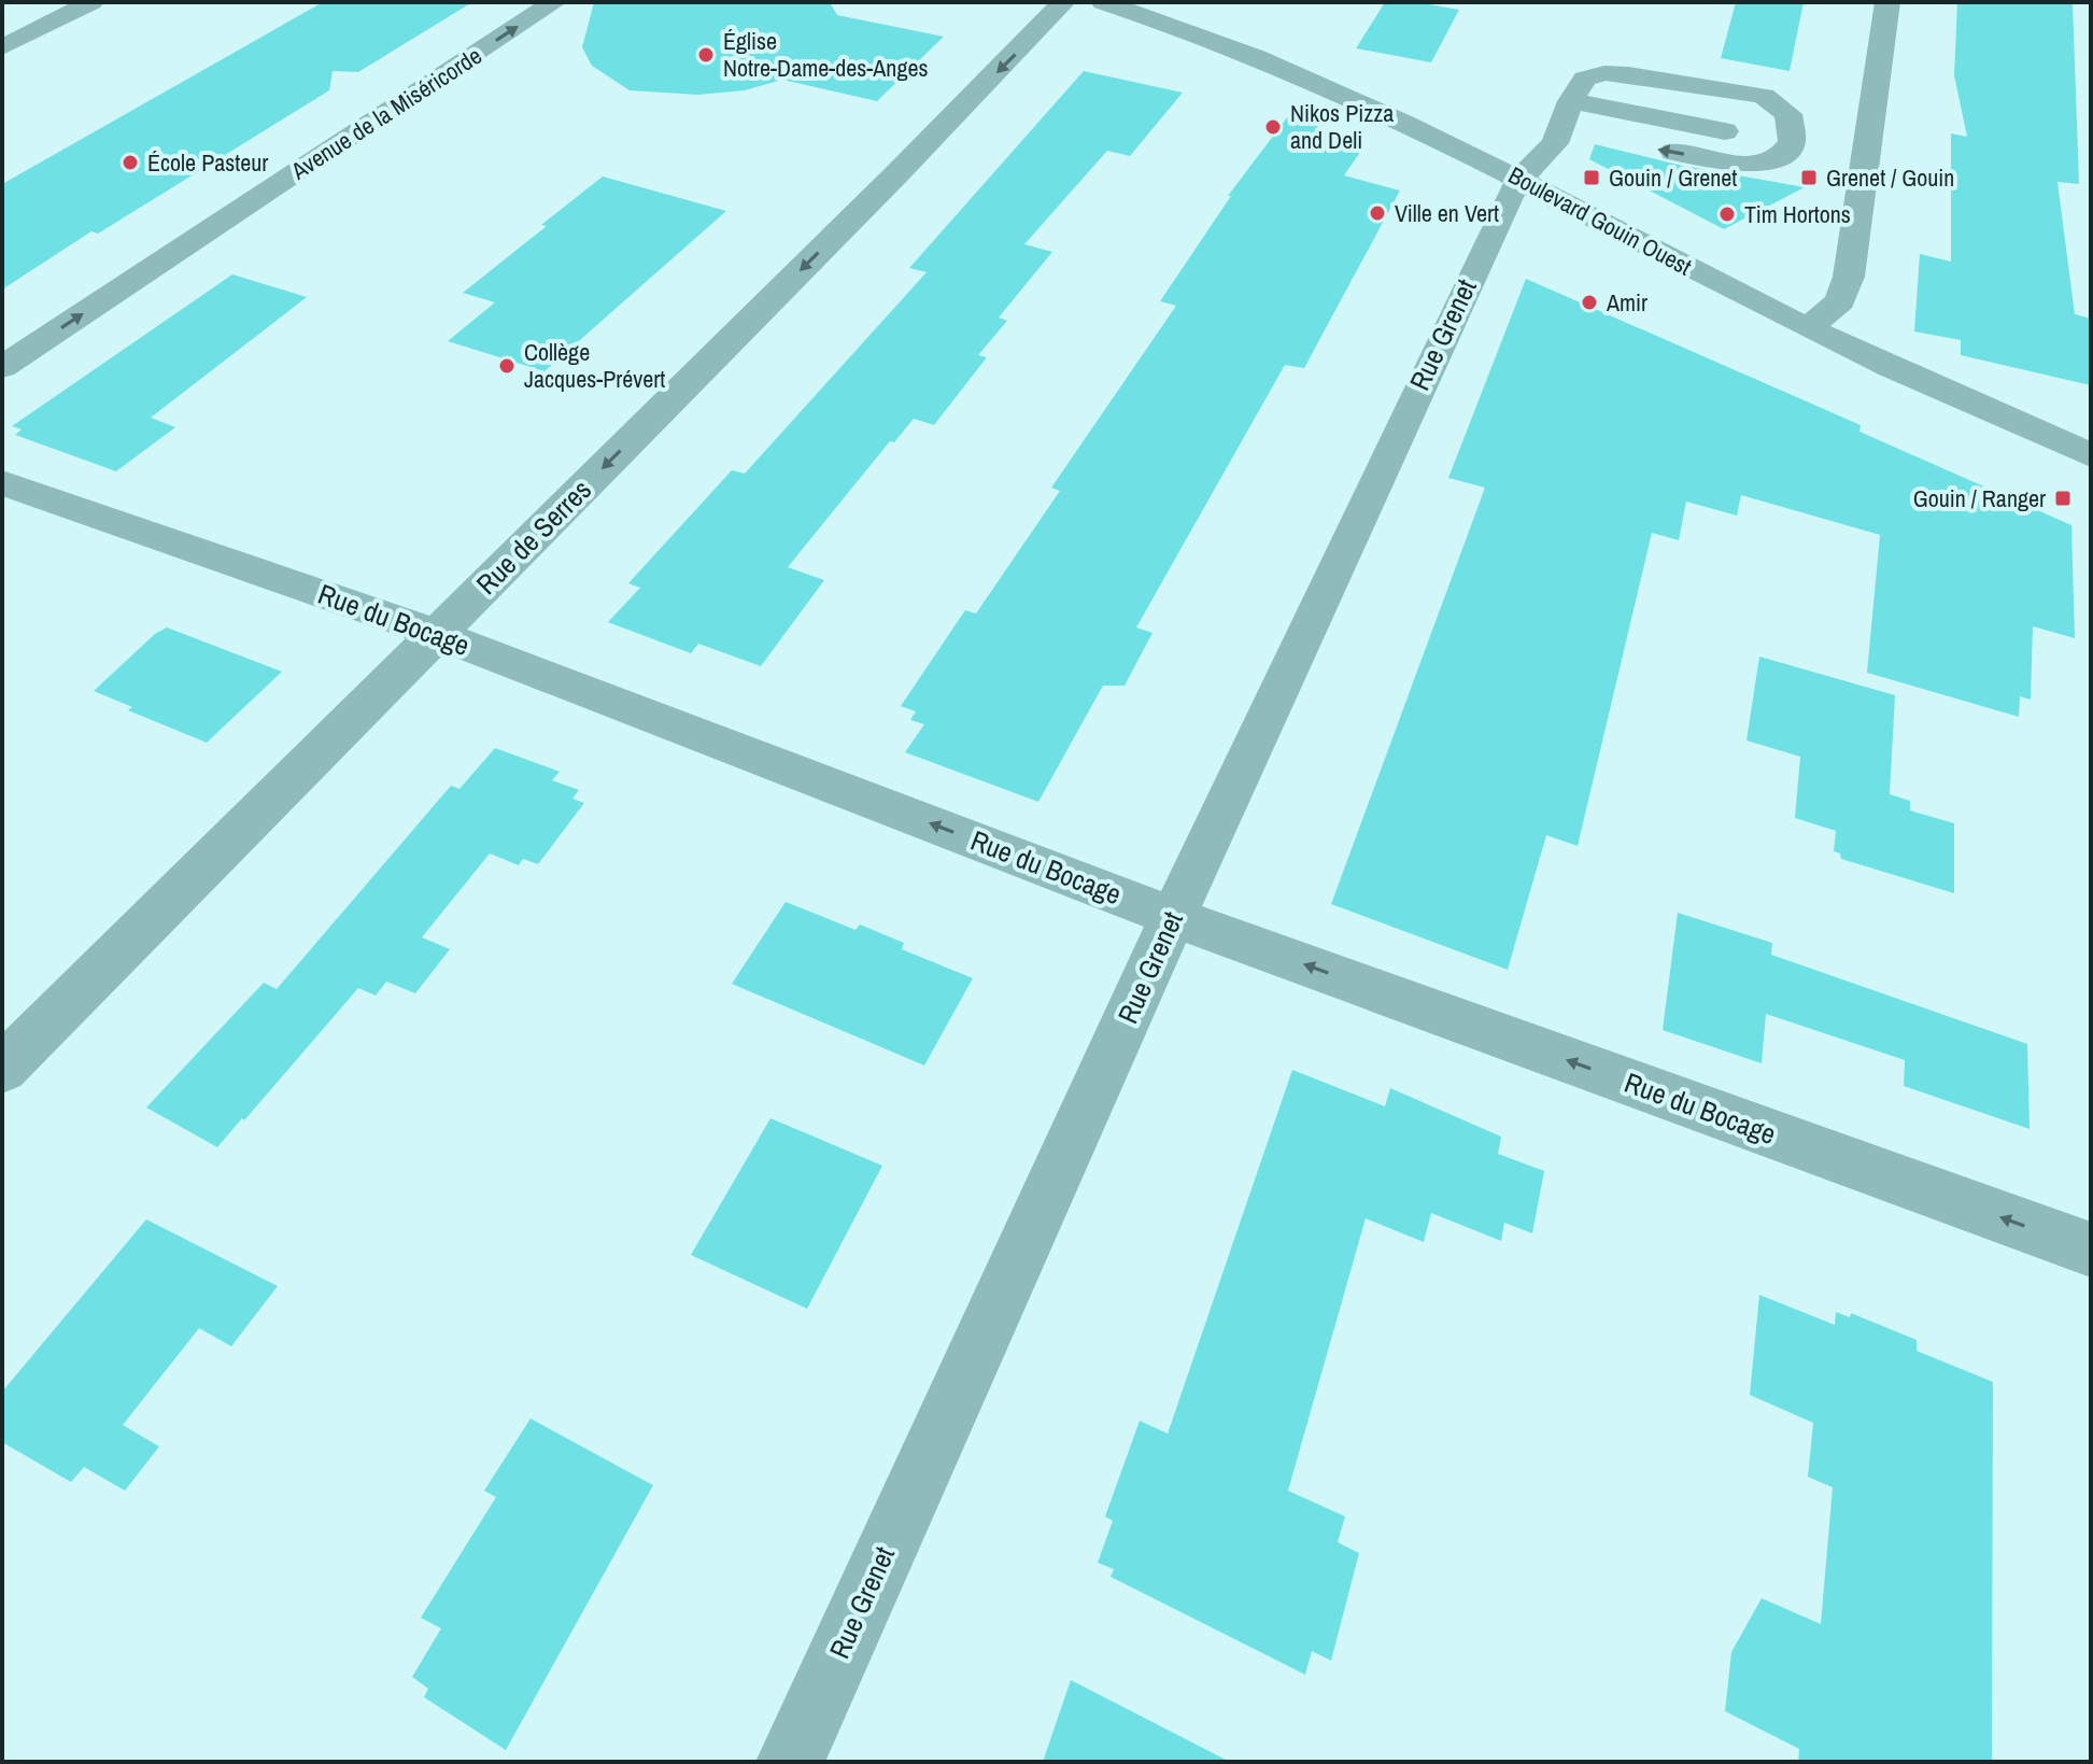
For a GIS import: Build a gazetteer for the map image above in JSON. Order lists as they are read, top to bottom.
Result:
{
  "streets": {
    "street": [
      "Avenue de la Miséricorde",
      "Boulevard Gouin Ouest",
      "Rue Grenet",
      "Rue de Serres",
      "Rue du Bocage"
    ]
  },
  "crossings": [
    ["Boulevard Gouin Ouest", "Rue Grenet"],
    ["Rue Grenet", "Rue du Bocage"],
    ["Rue de Serres", "Rue du Bocage"]
  ],
  "one_way": ["Avenue de la Miséricorde", "Rue de Serres", "Rue du Bocage"],
  "places": {
    "other": [
      "Église Notre-Dame-des-Anges",
      "Nikos Pizza and Deli",
      "École Pasteur",
      "Ville en Vert",
      "Tim Hortons",
      "Amir",
      "Collège Jacques-Prévert"
    ],
    "transit": ["Gouin / Grenet", "Grenet / Gouin", "Gouin / Ranger"]
  }
}
